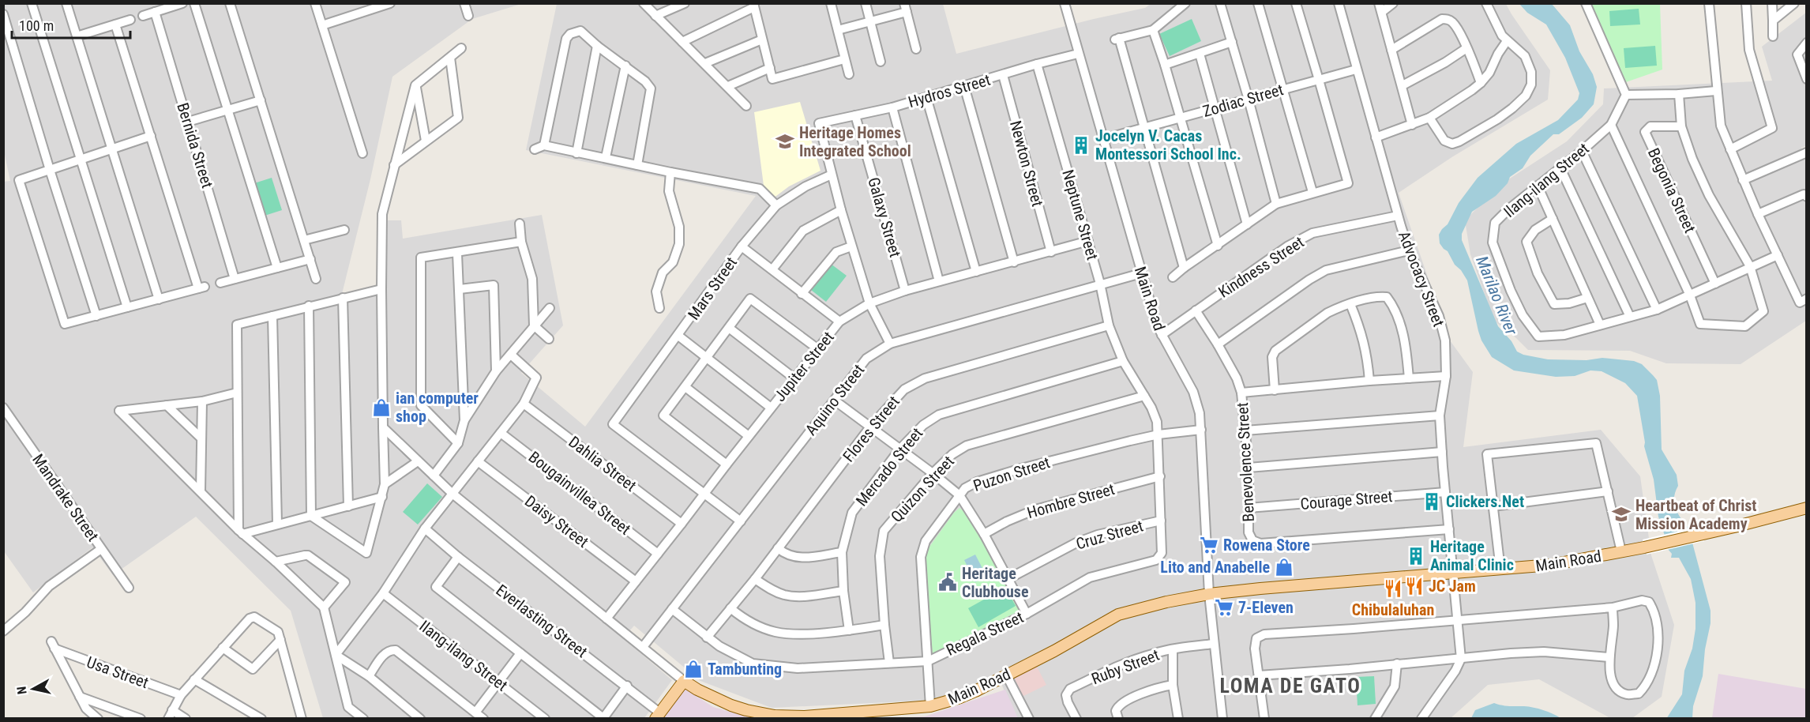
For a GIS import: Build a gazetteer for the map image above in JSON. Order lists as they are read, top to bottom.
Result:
{
  "streets": {
    "main road": ["Main Road"],
    "street": [
      "Hydros Street",
      "Zodiac Street",
      "Bernida Street",
      "Newton Street",
      "Ilang-ilang Street",
      "Begonia Street",
      "Neptune Street",
      "Galaxy Street",
      "Kindness Street",
      "Advocacy Street",
      "Mars Street",
      "Jupiter Street",
      "Aquino Street",
      "Flores Street",
      "Benevolence Street",
      "Dahlia Street",
      "Mercado Street",
      "Puzon Street",
      "Quizon Street",
      "Bougainvillea Street",
      "Mandrake Street",
      "Courage Street",
      "Hombre Street",
      "Daisy Street",
      "Cruz Street",
      "Everlasting Street",
      "Regala Street",
      "Ruby Street",
      "Usa Street"
    ]
  },
  "crossings": [
    ["Hydros Street", "Newton Street"],
    ["Hydros Street", "Neptune Street"],
    ["Hydros Street", "Galaxy Street"],
    ["Hydros Street", "Mars Street"],
    ["Hydros Street", "Main Road"],
    ["Zodiac Street", "Advocacy Street"],
    ["Zodiac Street", "Main Road"],
    ["Newton Street", "Jupiter Street"],
    ["Ilang-ilang Street", "Begonia Street"],
    ["Neptune Street", "Jupiter Street"],
    ["Neptune Street", "Aquino Street"],
    ["Neptune Street", "Regala Street"],
    ["Galaxy Street", "Jupiter Street"],
    ["Kindness Street", "Advocacy Street"],
    ["Kindness Street", "Main Road"],
    ["Kindness Street", "Benevolence Street"],
    ["Advocacy Street", "Main Road"],
    ["Advocacy Street", "Benevolence Street"],
    ["Advocacy Street", "Courage Street"],
    ["Mars Street", "Jupiter Street"],
    ["Main Road", "Aquino Street"],
    ["Main Road", "Puzon Street"],
    ["Jupiter Street", "Dahlia Street"],
    ["Jupiter Street", "Bougainvillea Street"],
    ["Jupiter Street", "Daisy Street"],
    ["Aquino Street", "Regala Street"],
    ["Flores Street", "Regala Street"],
    ["Benevolence Street", "Courage Street"],
    ["Mercado Street", "Regala Street"],
    ["Puzon Street", "Regala Street"],
    ["Quizon Street", "Regala Street"],
    ["Hombre Street", "Regala Street"],
    ["Cruz Street", "Regala Street"]
  ],
  "districts": ["LOMA DE GATO"],
  "water": ["Marilao River"],
  "places": {
    "school or university": ["Heritage Homes Integrated School", "Heartbeat of Christ Mission Academy"],
    "building": ["Jocelyn V. Cacas Montessori School Inc.", "Clickers.Net", "Heritage Animal Clinic"],
    "shop": ["ian computer shop", "Lito and Anabelle", "Tambunting"],
    "supermarket": ["Rowena Store", "7-Eleven"],
    "public building": ["Heritage Clubhouse"],
    "restaurant": ["JC Jam", "Chibulaluhan"]
  },
  "scale_bar": "100 m",
  "north": "left"
}
